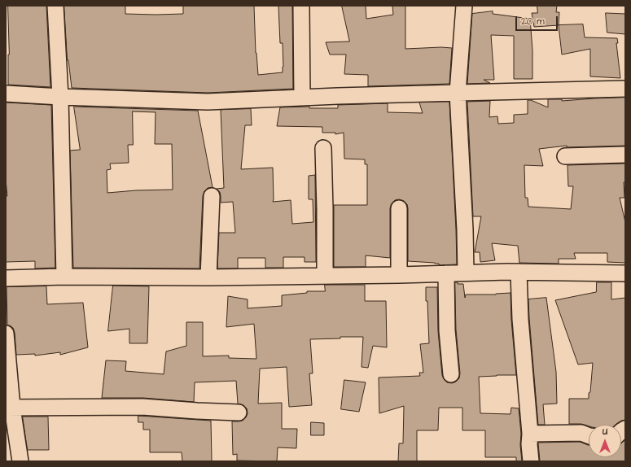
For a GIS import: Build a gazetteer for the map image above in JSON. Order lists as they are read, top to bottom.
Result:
{
  "scale_bar": "20 m",
  "north": "top"
}
